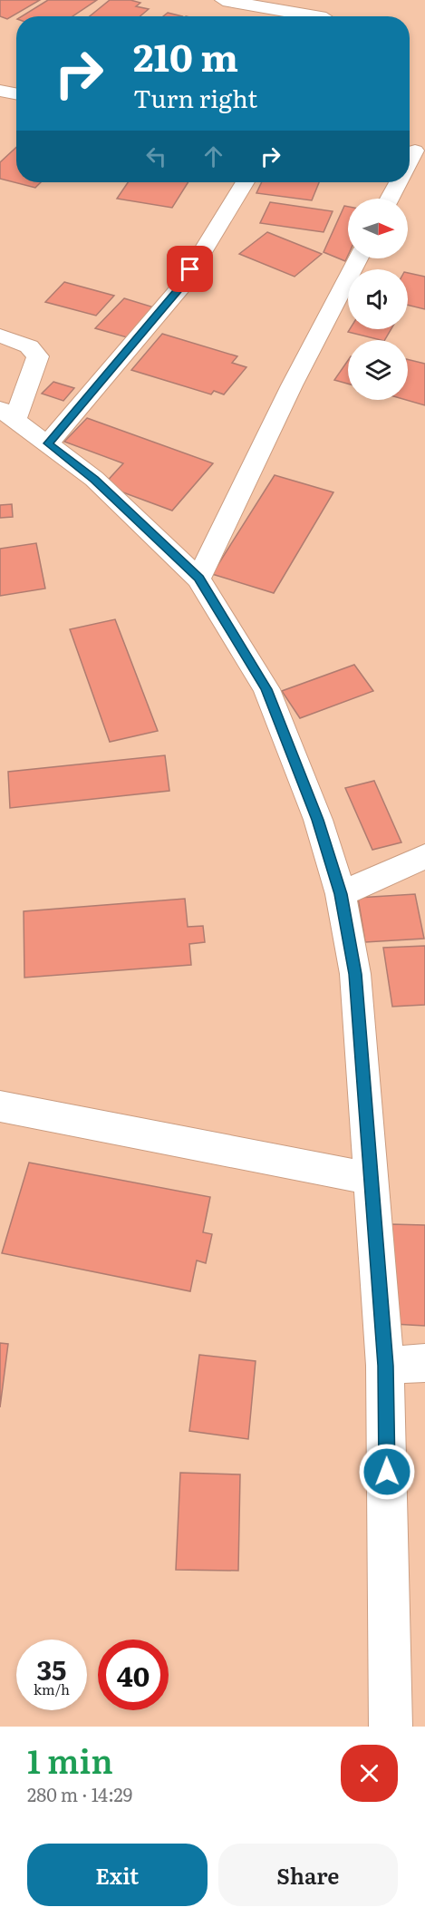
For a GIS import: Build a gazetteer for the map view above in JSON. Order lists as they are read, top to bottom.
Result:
{
  "north": "right",
  "page": {
    "turn": ["210 m", "Turn right"],
    "speed": "35 km/h",
    "limit": "40",
    "heading": ["1 min", "280 m · 14:29"],
    "buttons": ["Exit", "Share"]
  }
}
